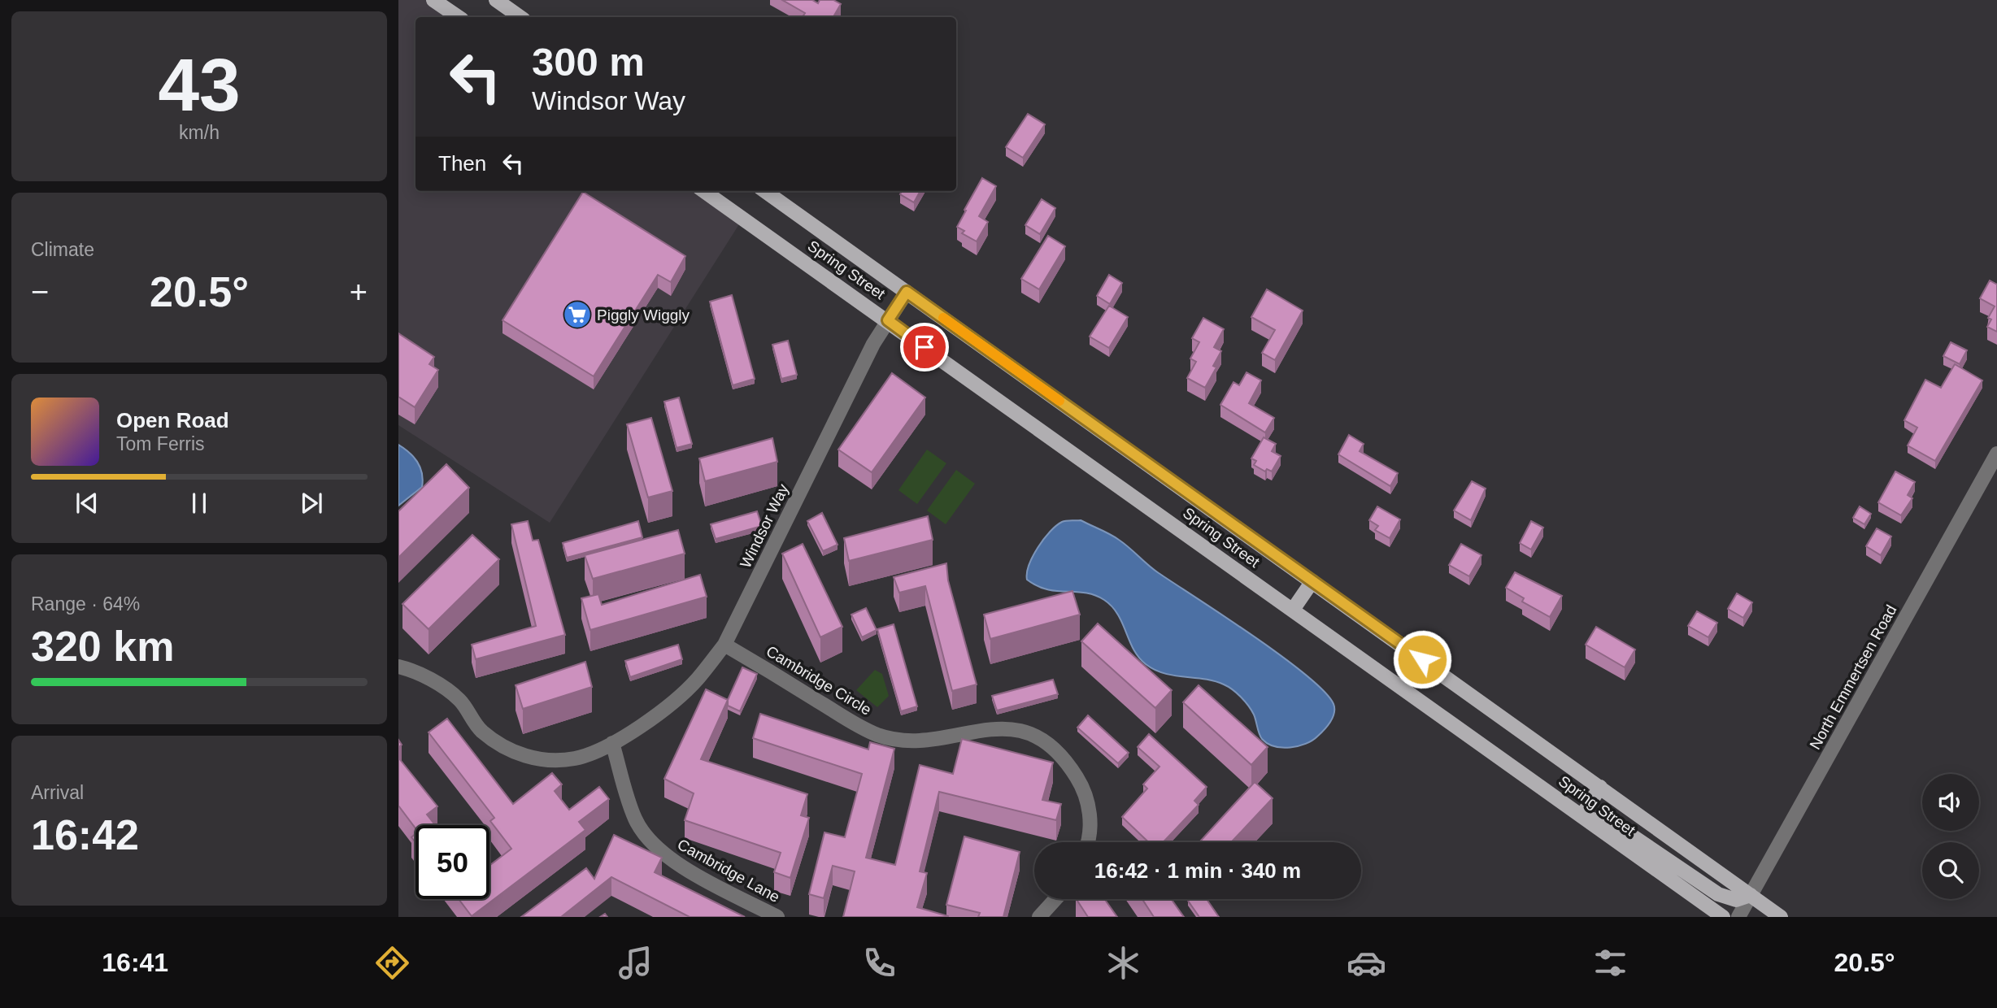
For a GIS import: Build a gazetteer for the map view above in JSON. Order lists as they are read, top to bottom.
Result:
{
  "streets": {
    "main road": ["Spring Street"],
    "street": [
      "Windsor Way",
      "North Emmertsen Road",
      "Cambridge Circle",
      "Cambridge Lane"
    ]
  },
  "crossings": [
    ["Spring Street", "Windsor Way"],
    ["Spring Street", "North Emmertsen Road"],
    ["Windsor Way", "Cambridge Circle"],
    ["Windsor Way", "Cambridge Lane"]
  ],
  "places": {
    "supermarket": ["Piggly Wiggly"]
  },
  "page": {
    "tile": [
      ["43", "km/h"],
      "Climate",
      ["Range · 64%", "320 km"],
      ["Arrival", "16:42"]
    ],
    "turn": ["300 m", "Windsor Way"],
    "then": "Then",
    "heat": ["−", "20.5°", "+"],
    "song": ["Open Road", "Tom Ferris"],
    "limit": "50",
    "trip": "16:42 · 1 min · 340 m",
    "tabs": ["16:41", "20.5°"]
  }
}
